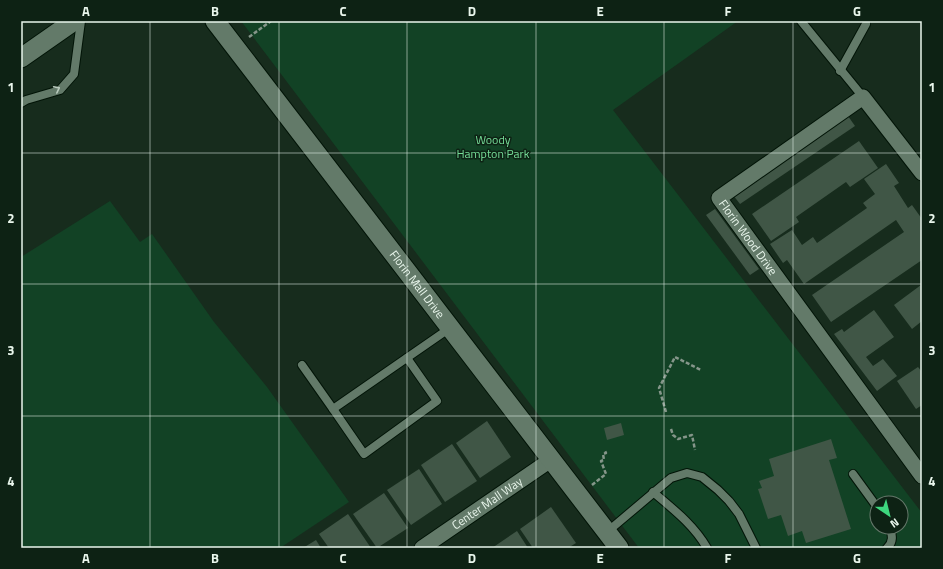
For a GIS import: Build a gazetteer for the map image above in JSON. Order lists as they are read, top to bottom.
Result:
{
  "streets": {
    "street": ["Florin Wood Drive", "Florin Mall Drive", "Center Mall Way"]
  },
  "crossings": [
    ["Florin Mall Drive", "Center Mall Way"]
  ],
  "parks": ["Woody Hampton Park"],
  "north": "bottom right",
  "grid": {
    "columns": [
      "A",
      "B",
      "C",
      "D",
      "E",
      "F",
      "G"
    ],
    "rows": [
      "1",
      "2",
      "3",
      "4"
    ]
  }
}
